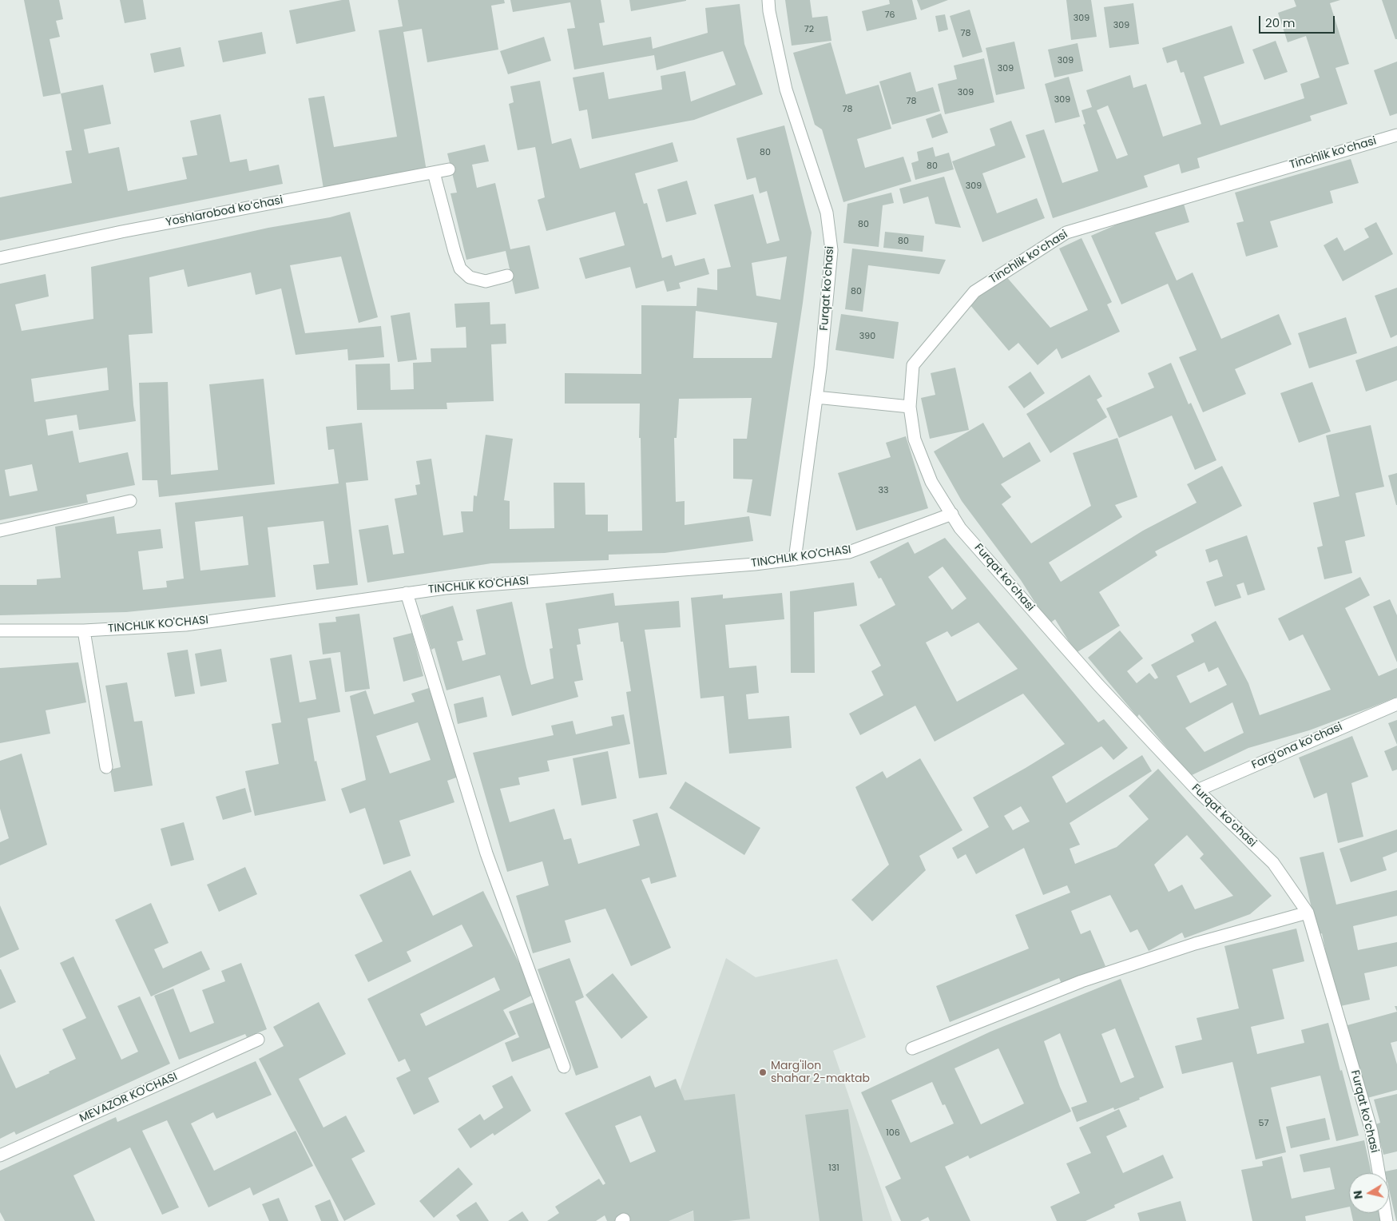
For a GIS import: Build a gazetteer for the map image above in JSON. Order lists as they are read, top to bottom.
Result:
{
  "streets": {
    "street": [
      "Tinchlik koʻchasi",
      "Yoshlarobod koʻchasi",
      "Furqat koʻchasi",
      "TINCHLIK KO'CHASI",
      "Fargʻona koʻchasi",
      "MEVAZOR KO'CHASI"
    ]
  },
  "crossings": [
    ["Tinchlik koʻchasi", "Furqat koʻchasi"],
    ["Tinchlik koʻchasi", "TINCHLIK KO'CHASI"],
    ["Furqat koʻchasi", "TINCHLIK KO'CHASI"],
    ["Furqat koʻchasi", "Fargʻona koʻchasi"]
  ],
  "places": ["Marg'ilon shahar 2-maktab"],
  "house_numbers": [
    "76",
    "309",
    "309",
    "72",
    "78",
    "309",
    "309",
    "309",
    "309",
    "78",
    "78",
    "80",
    "80",
    "309",
    "80",
    "80",
    "80",
    "390",
    "33",
    "57",
    "106",
    "131"
  ],
  "scale_bar": "20 m",
  "north": "left"
}
